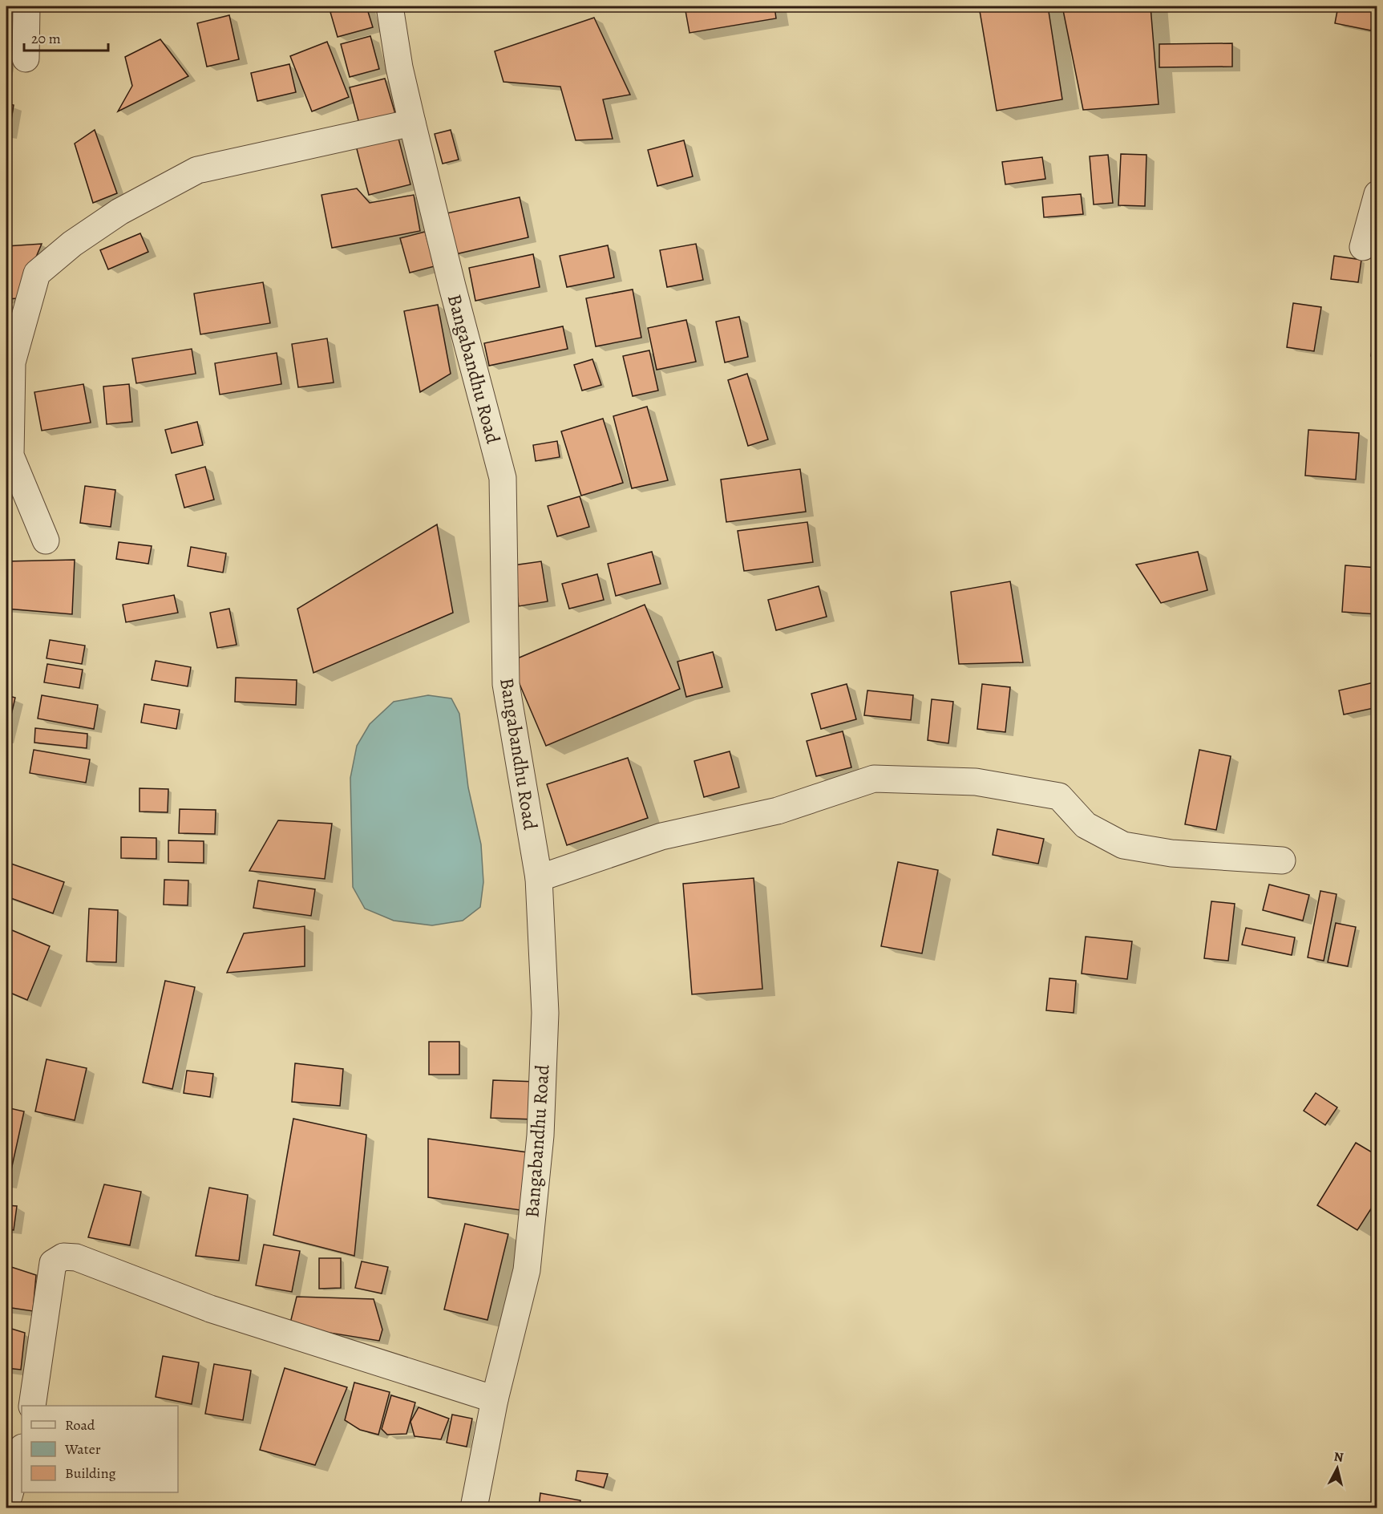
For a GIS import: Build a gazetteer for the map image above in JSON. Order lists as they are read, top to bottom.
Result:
{
  "streets": {
    "street": ["Bangabandhu Road"]
  },
  "legend": ["Road", "Water", "Building"],
  "scale_bar": "20 m",
  "north": "top"
}
